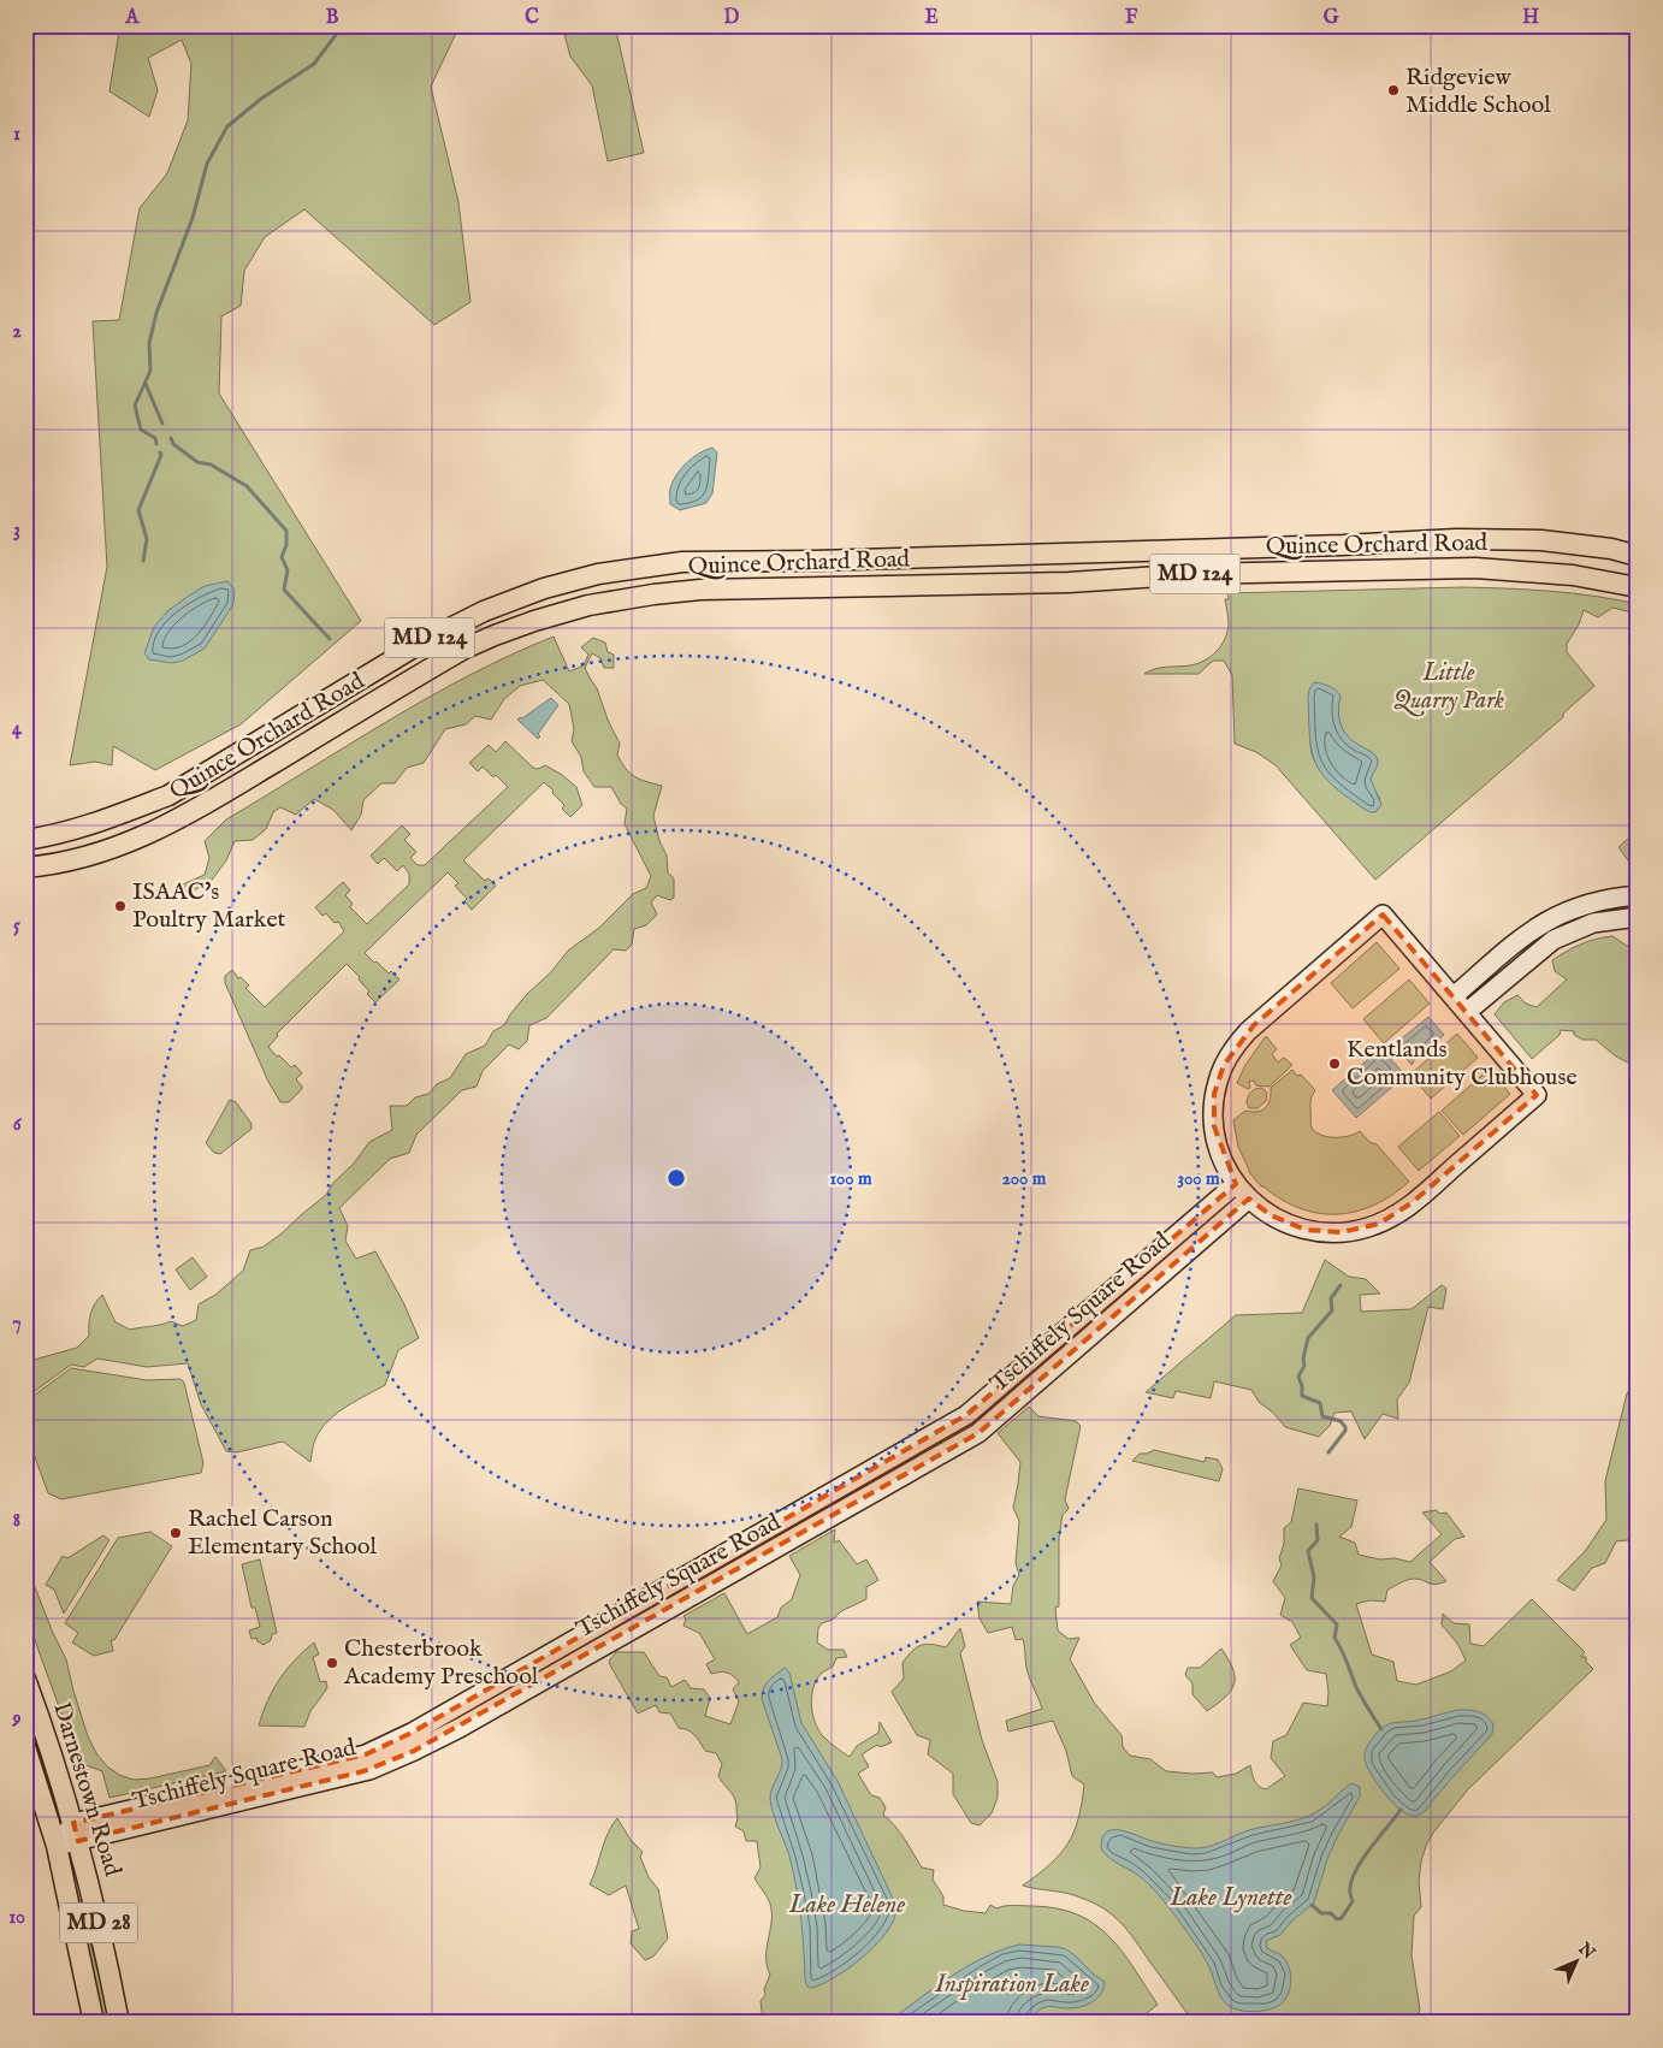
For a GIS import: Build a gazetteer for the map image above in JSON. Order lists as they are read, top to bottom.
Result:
{
  "streets": {
    "main road": [
      "Quince Orchard Road",
      "MD 124",
      "Darnestown Road",
      "MD 28"
    ],
    "street": ["Tschiffely Square Road"]
  },
  "crossings": [
    ["Tschiffely Square Road", "Darnestown Road"]
  ],
  "water": ["Lake Lynette", "Lake Helene", "Inspiration Lake"],
  "parks": ["Little Quarry Park"],
  "places": [
    "Ridgeview Middle School",
    "ISAAC's Poultry Market",
    "Kentlands Community Clubhouse",
    "Rachel Carson Elementary School",
    "Chesterbrook Academy Preschool"
  ],
  "north": "top right",
  "grid": {
    "columns": [
      "A",
      "B",
      "C",
      "D",
      "E",
      "F",
      "G",
      "H"
    ],
    "rows": [
      "1",
      "2",
      "3",
      "4",
      "5",
      "6",
      "7",
      "8",
      "9",
      "10"
    ]
  },
  "rings": ["100 m", "200 m", "300 m"]
}
